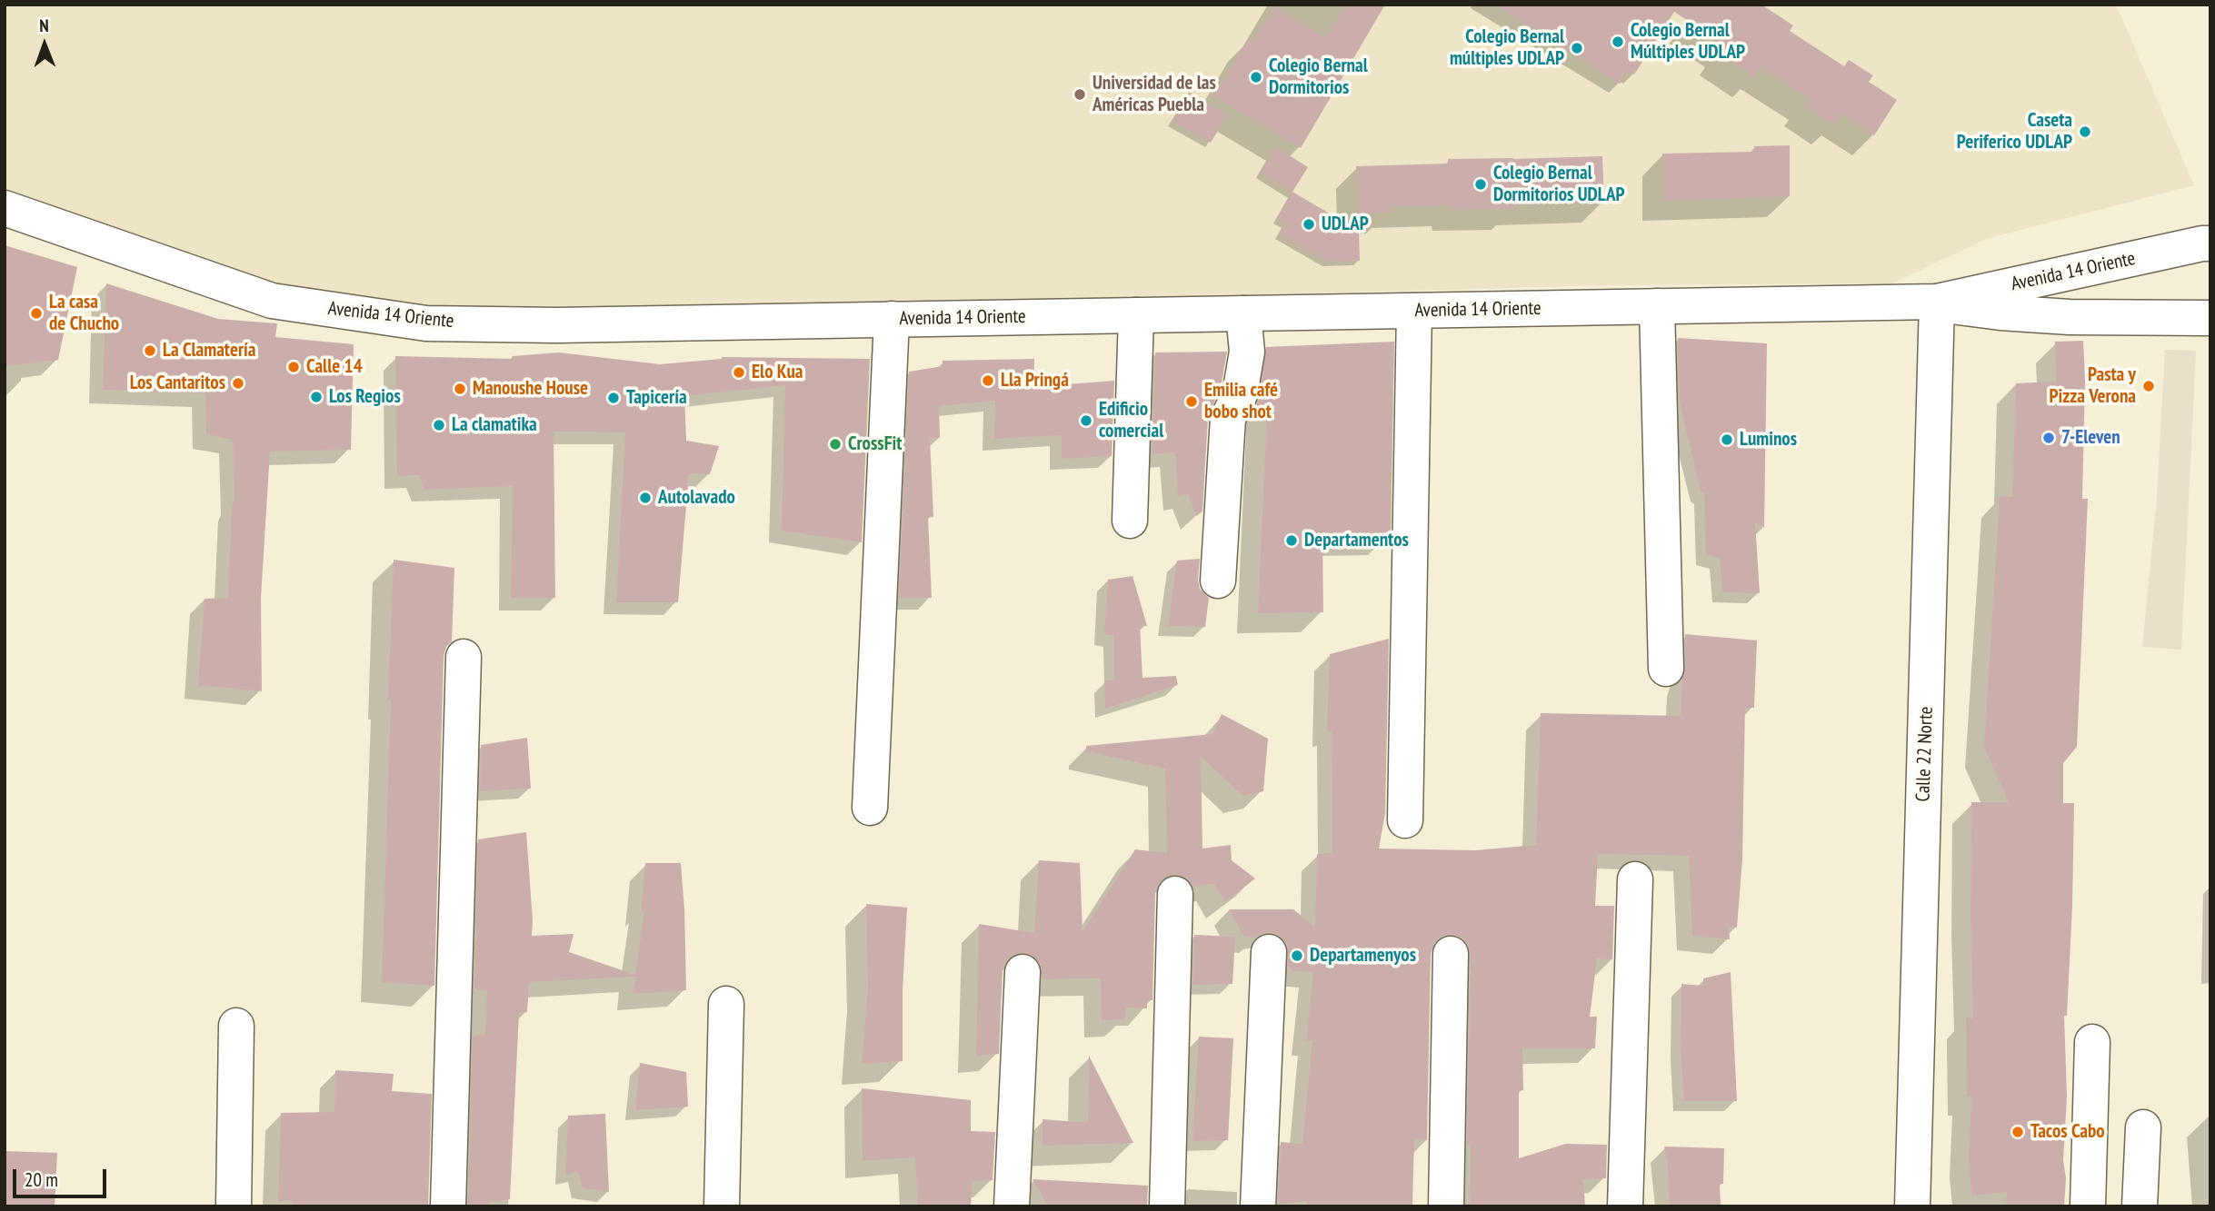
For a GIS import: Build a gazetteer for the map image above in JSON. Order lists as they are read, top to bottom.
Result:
{
  "streets": {
    "street": ["Avenida 14 Oriente", "Calle 22 Norte"]
  },
  "crossings": [
    ["Avenida 14 Oriente", "Calle 22 Norte"]
  ],
  "places": [
    "Colegio Bernal Múltiples UDLAP",
    "Colegio Bernal múltiples UDLAP",
    "Colegio Bernal Dormitorios",
    "Universidad de las Américas Puebla",
    "Caseta Periferico UDLAP",
    "Colegio Bernal Dormitorios UDLAP",
    "UDLAP",
    "La casa de Chucho",
    "La Clamatería",
    "Calle 14",
    "Elo Kua",
    "Lla Pringá",
    "Los Cantaritos",
    "Pasta y Pizza Verona",
    "Manoushe House",
    "Los Regios",
    "Tapicería",
    "Emilia café bobo shot",
    "Edificio comercial",
    "La clamatika",
    "7-Eleven",
    "Luminos",
    "CrossFit",
    "Autolavado",
    "Departamentos",
    "Departamenyos",
    "Tacos Cabo"
  ],
  "scale_bar": "20 m",
  "north": "top"
}
